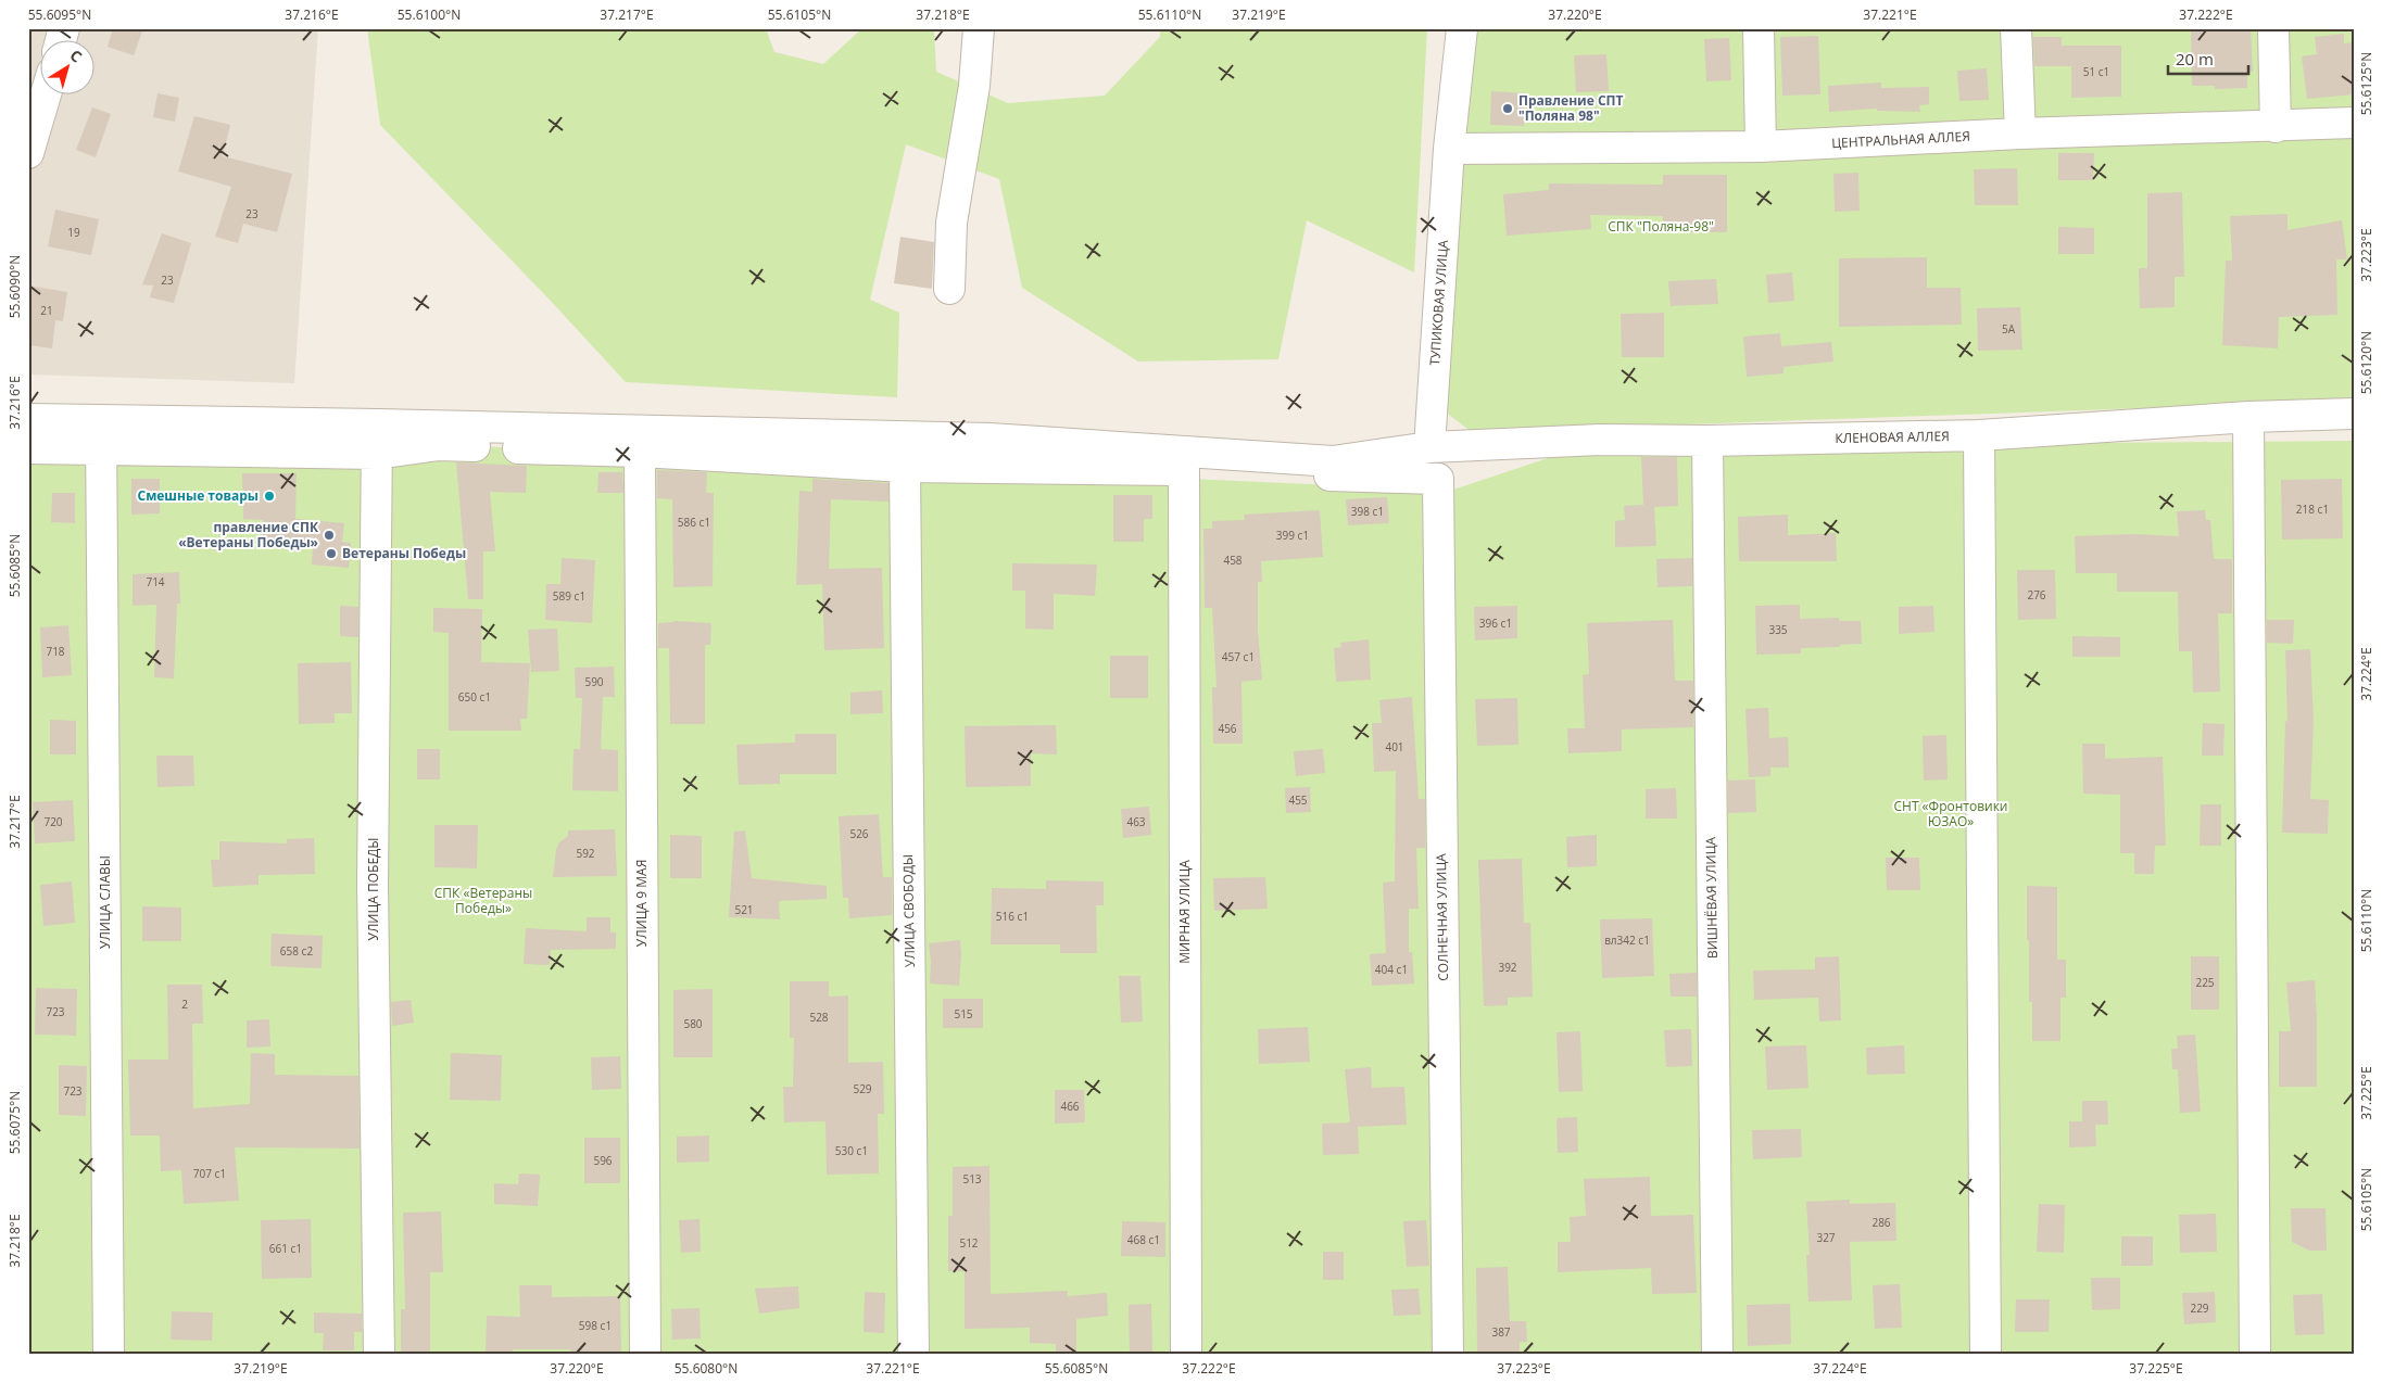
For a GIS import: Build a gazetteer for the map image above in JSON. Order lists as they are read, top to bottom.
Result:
{
  "streets": {
    "street": [
      "ЦЕНТРАЛЬНАЯ АЛЛЕЯ",
      "ТУПИКОВАЯ УЛИЦА",
      "КЛЕНОВАЯ АЛЛЕЯ",
      "УЛИЦА ПОБЕДЫ",
      "ВИШНЁВАЯ УЛИЦА",
      "УЛИЦА СЛАВЫ",
      "УЛИЦА 9 МАЯ",
      "УЛИЦА СВОБОДЫ",
      "МИРНАЯ УЛИЦА",
      "СОЛНЕЧНАЯ УЛИЦА"
    ]
  },
  "crossings": [
    ["ЦЕНТРАЛЬНАЯ АЛЛЕЯ", "ТУПИКОВАЯ УЛИЦА"],
    ["ТУПИКОВАЯ УЛИЦА", "КЛЕНОВАЯ АЛЛЕЯ"],
    ["КЛЕНОВАЯ АЛЛЕЯ", "УЛИЦА ПОБЕДЫ"],
    ["КЛЕНОВАЯ АЛЛЕЯ", "ВИШНЁВАЯ УЛИЦА"],
    ["КЛЕНОВАЯ АЛЛЕЯ", "УЛИЦА СЛАВЫ"],
    ["МИРНАЯ УЛИЦА", "СОЛНЕЧНАЯ УЛИЦА"]
  ],
  "parks": ["СПК \"Поляна-98\"", "СНТ «Фронтовики ЮЗАО»", "СПК «Ветераны Победы»"],
  "places": [
    "Правление СПТ \"Поляна 98\"",
    "Смешные товары",
    "правление СПК «Ветераны Победы»",
    "Ветераны Победы"
  ],
  "house_numbers": [
    "51 с1",
    "23",
    "19",
    "23",
    "21",
    "5А",
    "218 с1",
    "398 с1",
    "586 с1",
    "399 с1",
    "458",
    "714",
    "276",
    "589 с1",
    "396 с1",
    "335",
    "718",
    "457 с1",
    "590",
    "650 с1",
    "456",
    "401",
    "455",
    "720",
    "463",
    "526",
    "592",
    "521",
    "516 с1",
    "вл342 с1",
    "658 с2",
    "392",
    "404 с1",
    "225",
    "2",
    "723",
    "515",
    "528",
    "580",
    "529",
    "723",
    "466",
    "530 с1",
    "596",
    "707 с1",
    "513",
    "286",
    "327",
    "468 с1",
    "512",
    "661 с1",
    "229",
    "598 с1",
    "387"
  ],
  "scale_bar": "20 m",
  "north": "top right",
  "coordinates": [
    "55.6095°N",
    "37.216°E",
    "55.6100°N",
    "37.217°E",
    "55.6105°N",
    "37.218°E",
    "55.6110°N",
    "37.219°E",
    "37.220°E",
    "37.221°E",
    "37.222°E",
    "55.6125°N",
    "37.223°E",
    "55.6090°N",
    "55.6120°N",
    "55.6085°N",
    "37.224°E",
    "37.225°E",
    "55.6075°N",
    "55.6080°N"
  ]
}
